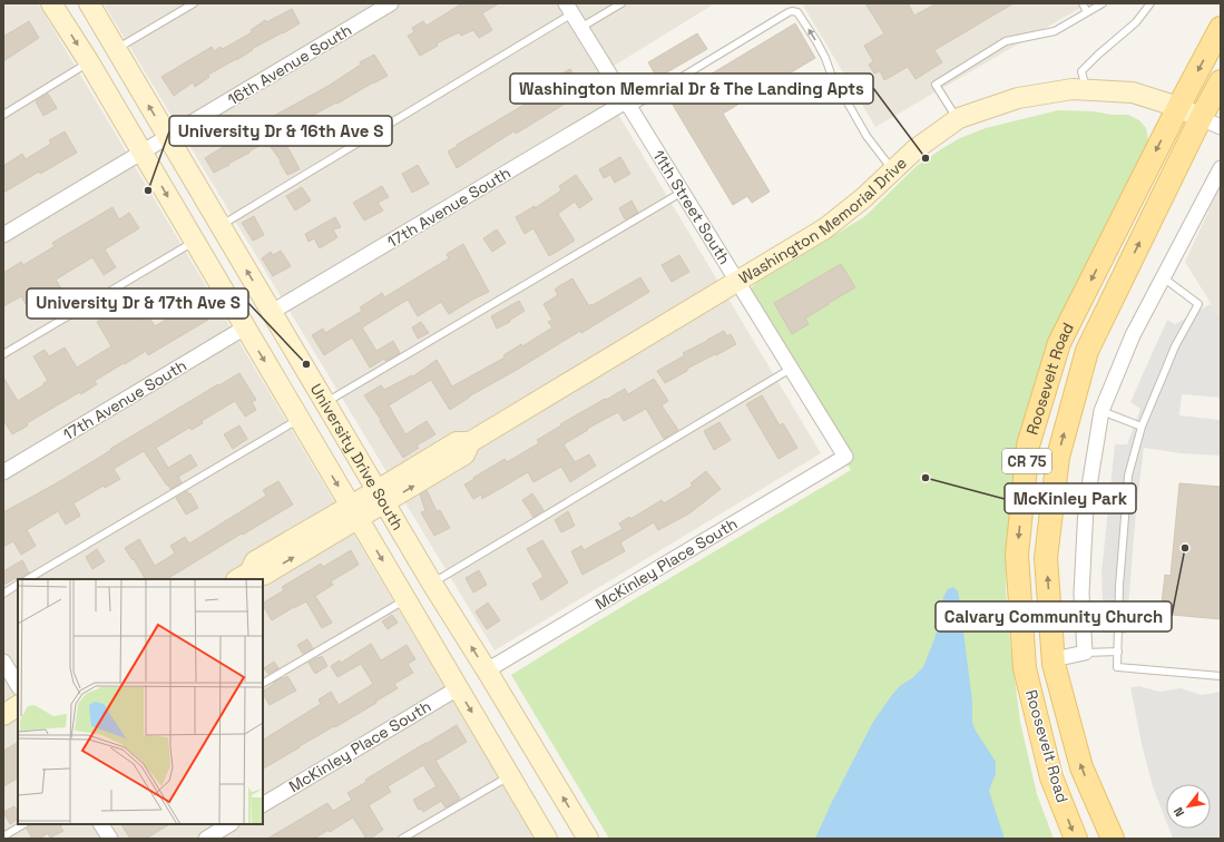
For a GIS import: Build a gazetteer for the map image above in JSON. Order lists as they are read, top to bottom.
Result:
{
  "streets": {
    "main road": [
      "Washington Memorial Drive",
      "Roosevelt Road",
      "University Drive South",
      "CR 75"
    ],
    "street": [
      "16th Avenue South",
      "17th Avenue South",
      "11th Street South",
      "McKinley Place South"
    ]
  },
  "crossings": [
    ["16th Avenue South", "University Drive South"],
    ["17th Avenue South", "11th Street South"],
    ["17th Avenue South", "University Drive South"],
    ["11th Street South", "Washington Memorial Drive"],
    ["11th Street South", "McKinley Place South"],
    ["Washington Memorial Drive", "Roosevelt Road"],
    ["Washington Memorial Drive", "University Drive South"],
    ["University Drive South", "McKinley Place South"]
  ],
  "one_way": ["Washington Memorial Drive"],
  "places": [
    "Washington Memrial Dr & The Landing Apts",
    "University Dr & 16th Ave S",
    "University Dr & 17th Ave S",
    "McKinley Park",
    "Calvary Community Church"
  ],
  "north": "bottom left"
}
